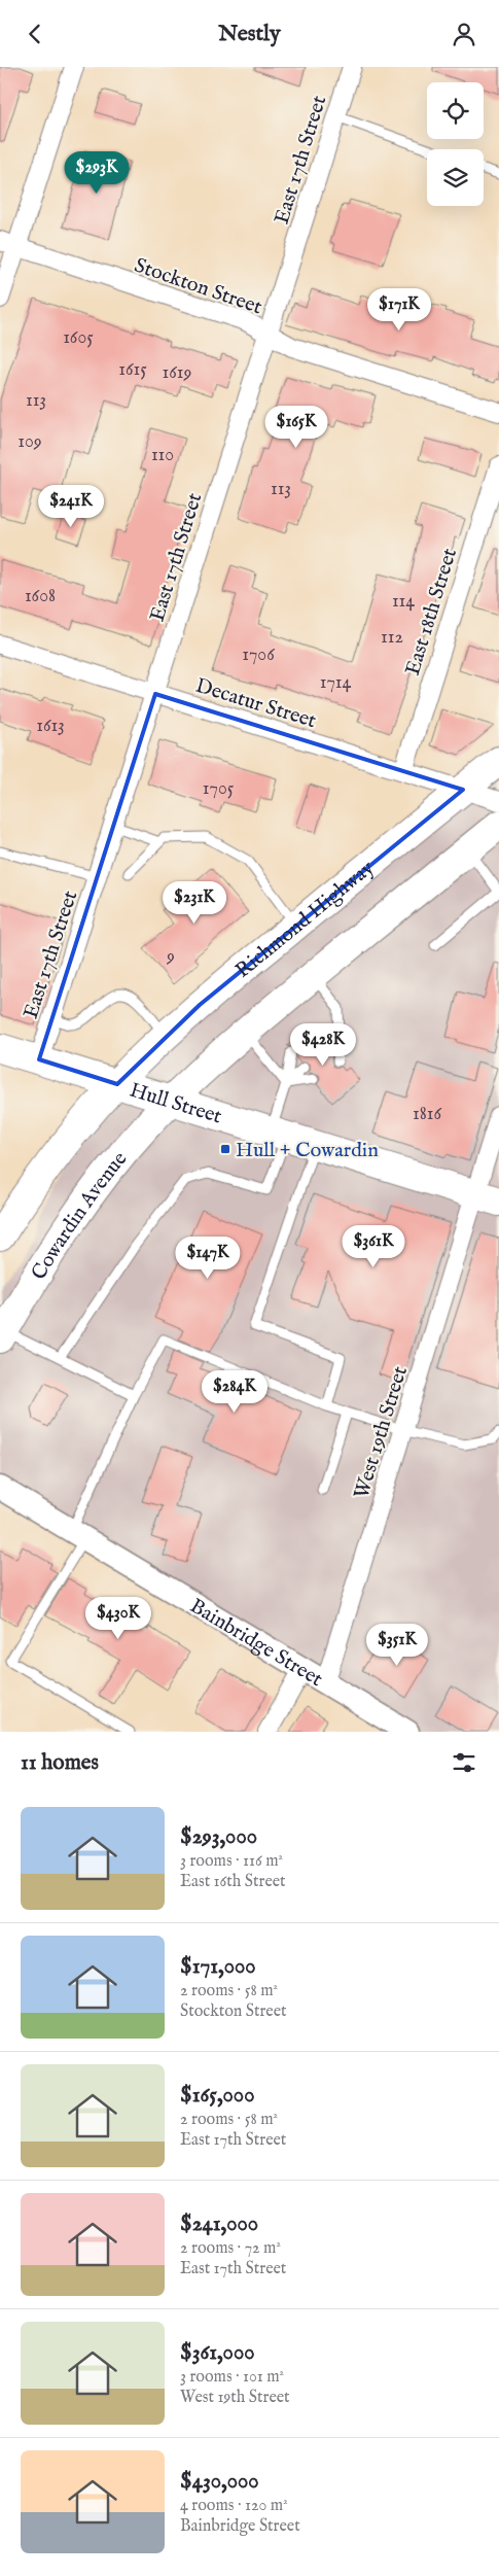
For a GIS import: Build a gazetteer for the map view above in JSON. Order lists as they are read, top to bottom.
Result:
{
  "streets": {
    "main road": ["Richmond Highway", "Hull Street", "Cowardin Avenue"],
    "street": [
      "East 17th Street",
      "Stockton Street",
      "East 18th Street",
      "Decatur Street",
      "West 19th Street",
      "Bainbridge Street"
    ]
  },
  "crossings": [
    ["East 17th Street", "Stockton Street"],
    ["East 17th Street", "Decatur Street"],
    ["East 17th Street", "Hull Street"],
    ["East 18th Street", "Decatur Street"],
    ["Decatur Street", "Richmond Highway"],
    ["Richmond Highway", "Hull Street"],
    ["Hull Street", "Cowardin Avenue"],
    ["Hull Street", "West 19th Street"],
    ["West 19th Street", "Bainbridge Street"]
  ],
  "places": {
    "transit": ["Hull + Cowardin"]
  },
  "house_numbers": [
    "1605",
    "1615",
    "1619",
    "113",
    "109",
    "110",
    "113",
    "1608",
    "114",
    "112",
    "1706",
    "1714",
    "1613",
    "1705",
    "9",
    "1816"
  ],
  "page": {
    "header": "Nestly",
    "price": [
      "$293K",
      "$171K",
      "$165K",
      "$241K",
      "$231K",
      "$428K",
      "$361K",
      "$147K",
      "$284K",
      "$430K",
      "$351K"
    ],
    "heading": "11 homes",
    "list": [
      {
        "name": "$293,000",
        "note": "3 rooms · 116 m² · East 16th Street"
      },
      {
        "name": "$171,000",
        "note": "2 rooms · 58 m² · Stockton Street"
      },
      {
        "name": "$165,000",
        "note": "2 rooms · 58 m² · East 17th Street"
      },
      {
        "name": "$241,000",
        "note": "2 rooms · 72 m² · East 17th Street"
      },
      {
        "name": "$361,000",
        "note": "3 rooms · 101 m² · West 19th Street"
      },
      {
        "name": "$430,000",
        "note": "4 rooms · 120 m² · Bainbridge Street"
      }
    ]
  }
}
